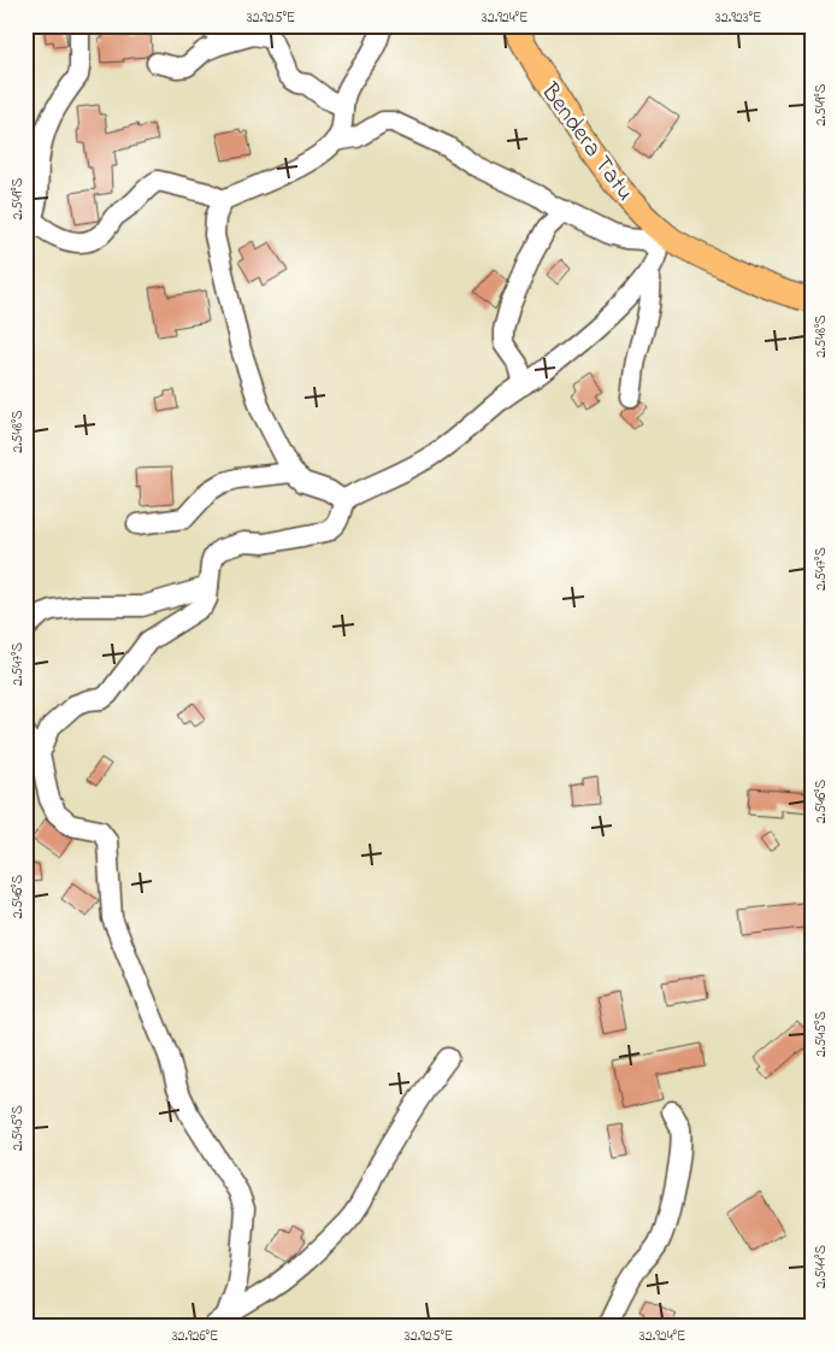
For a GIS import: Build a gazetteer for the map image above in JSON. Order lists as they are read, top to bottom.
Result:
{
  "streets": {
    "main road": ["Bendera Tatu"]
  },
  "coordinates": [
    "32.925°E",
    "32.924°E",
    "32.923°E",
    "2.549°S",
    "2.548°S",
    "2.547°S",
    "2.546°S",
    "2.545°S",
    "2.544°S",
    "32.926°E"
  ]
}
